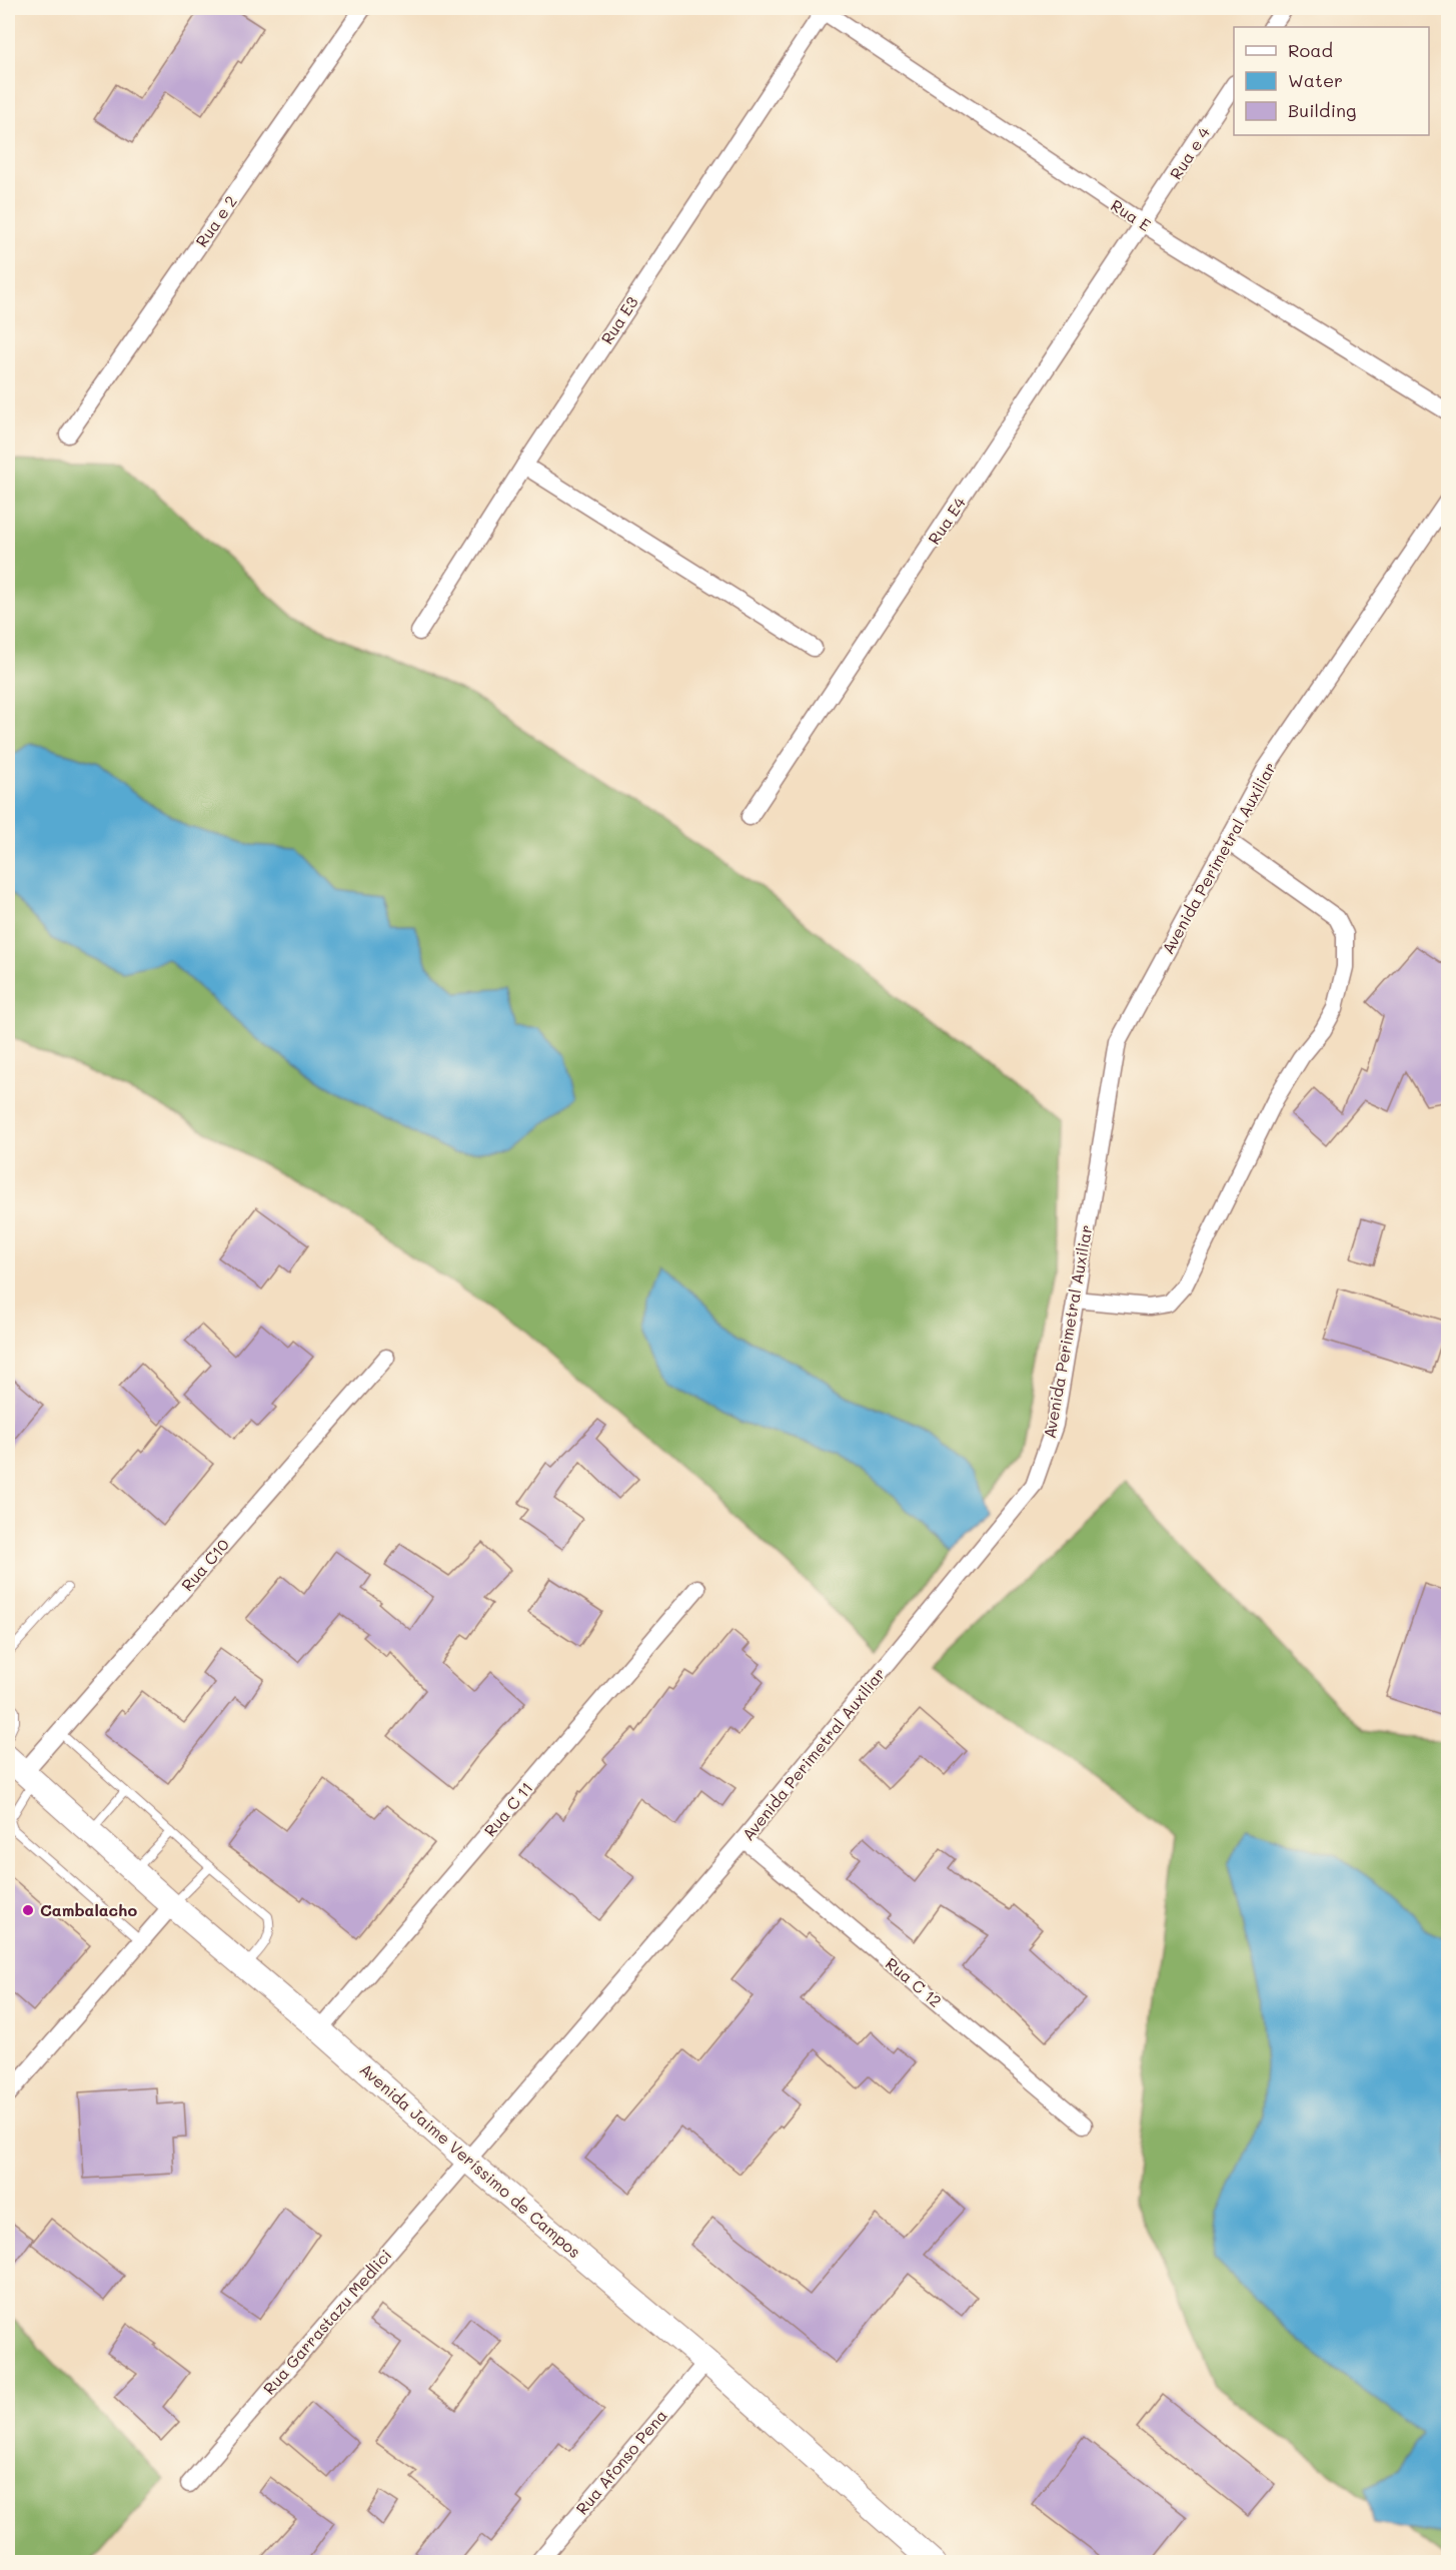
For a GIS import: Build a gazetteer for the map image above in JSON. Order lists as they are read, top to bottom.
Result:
{
  "streets": {
    "street": [
      "Rua e 4",
      "Rua E",
      "Rua e 2",
      "Rua E3",
      "Rua E4",
      "Avenida Perimetral Auxiliar",
      "Rua C10",
      "Rua C 11",
      "Rua C 12",
      "Avenida Jaime Veríssimo de Campos",
      "Rua Garrastazu Medlici",
      "Rua Afonso Pena"
    ]
  },
  "crossings": [
    ["Rua e 4", "Rua E"],
    ["Rua e 4", "Rua E4"],
    ["Rua E", "Rua E3"],
    ["Rua E", "Rua E4"],
    ["Avenida Perimetral Auxiliar", "Rua C 12"],
    ["Avenida Perimetral Auxiliar", "Avenida Jaime Veríssimo de Campos"],
    ["Avenida Perimetral Auxiliar", "Rua Garrastazu Medlici"],
    ["Rua C10", "Avenida Jaime Veríssimo de Campos"],
    ["Rua C 11", "Avenida Jaime Veríssimo de Campos"],
    ["Avenida Jaime Veríssimo de Campos", "Rua Garrastazu Medlici"],
    ["Avenida Jaime Veríssimo de Campos", "Rua Afonso Pena"]
  ],
  "places": ["Cambalacho"],
  "legend": ["Road", "Water", "Building"]
}
